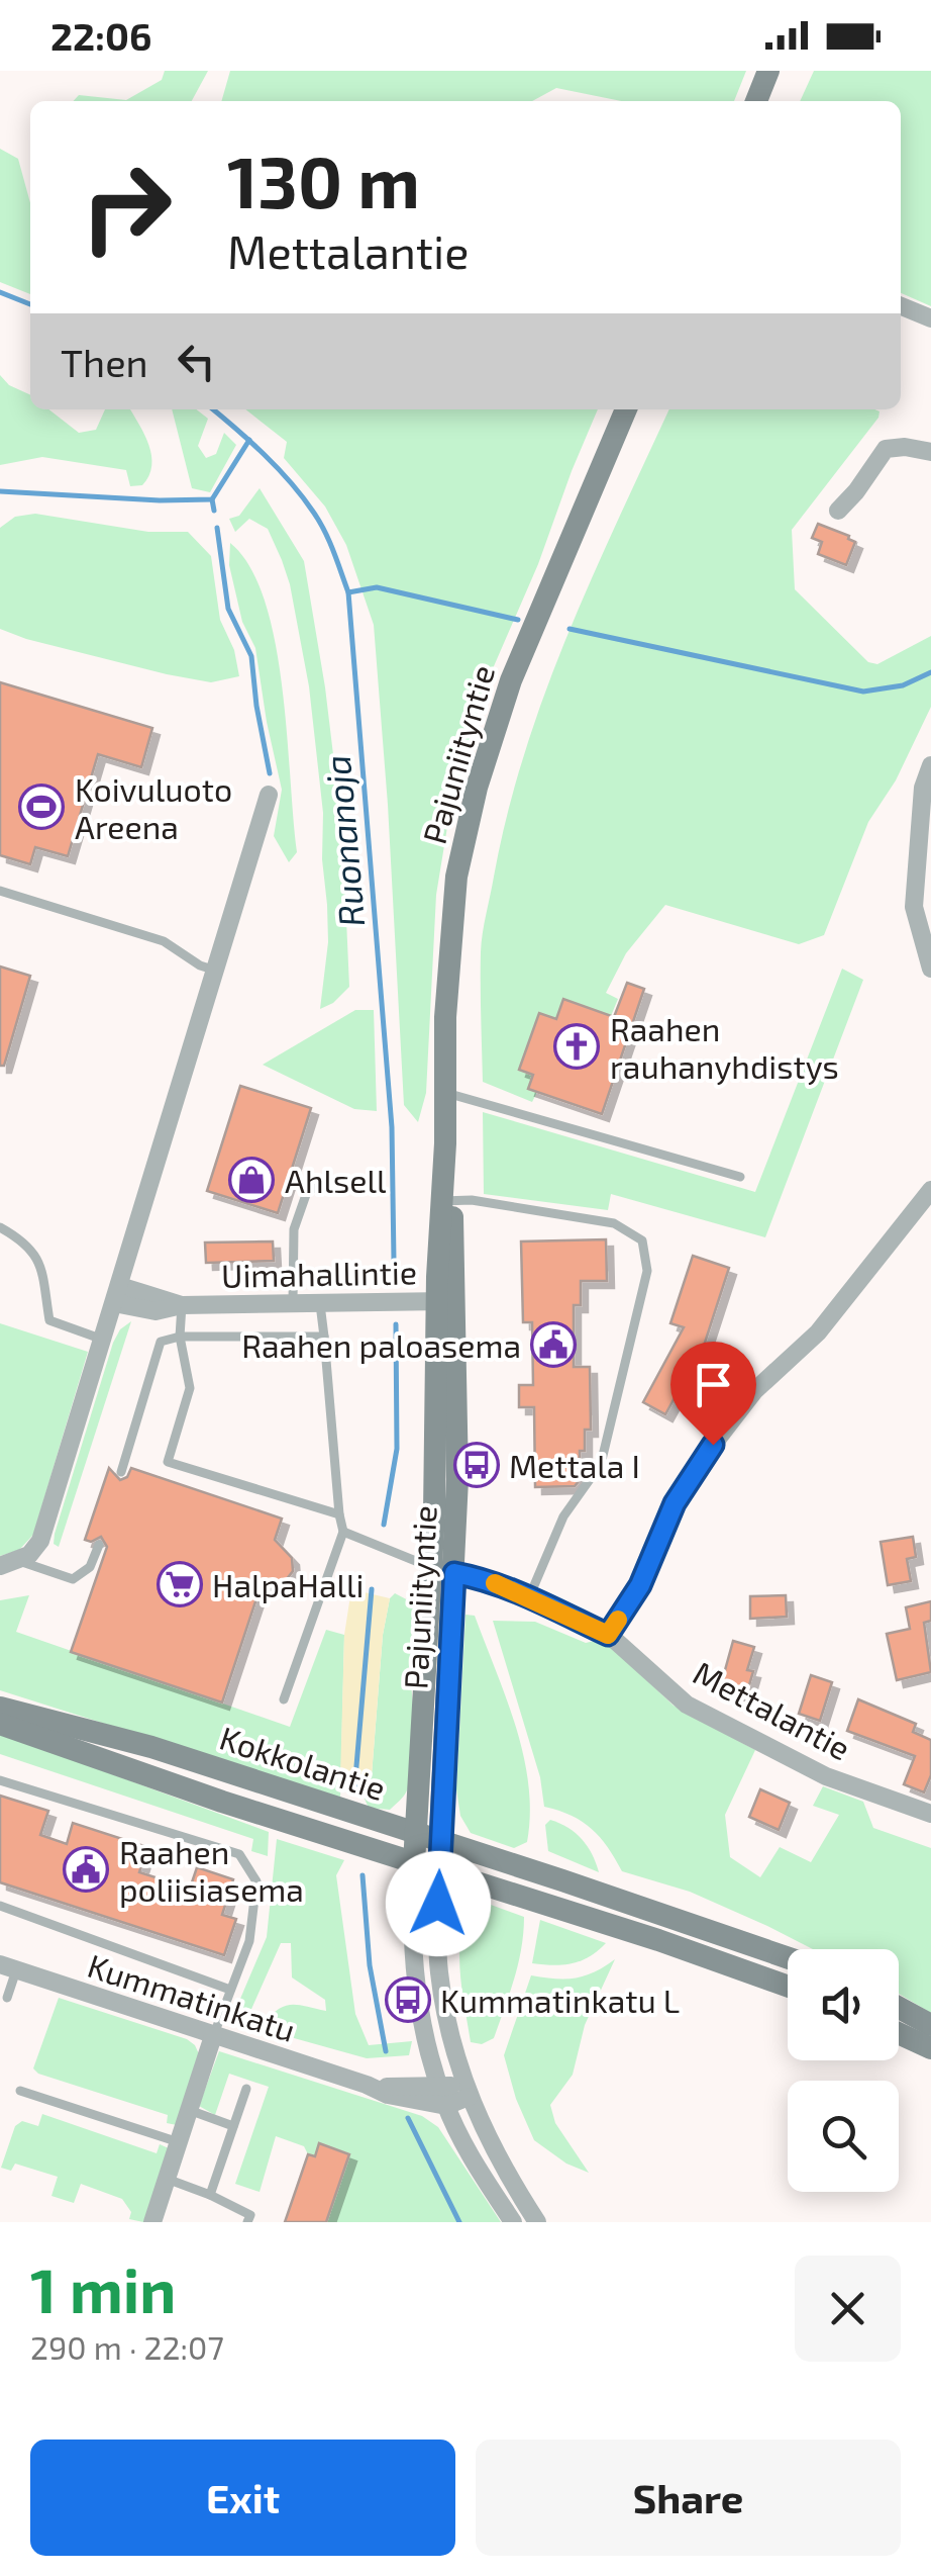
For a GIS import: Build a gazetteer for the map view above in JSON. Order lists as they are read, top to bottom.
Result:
{
  "streets": {
    "street": [
      "Pajuniityntie",
      "Uimahallintie",
      "Mettalantie",
      "Kokkolantie",
      "Kummatinkatu"
    ]
  },
  "crossings": [
    ["Pajuniityntie", "Uimahallintie"],
    ["Pajuniityntie", "Mettalantie"],
    ["Pajuniityntie", "Kokkolantie"]
  ],
  "water": ["Ruonanoja"],
  "places": {
    "sports": ["Koivuluoto Areena"],
    "church": ["Raahen rauhanyhdistys"],
    "shop": ["Ahlsell"],
    "public building": ["Raahen paloasema", "Raahen poliisiasema"],
    "bus stop": ["Mettala I", "Kummatinkatu L"],
    "supermarket": ["HalpaHalli"]
  },
  "page": {
    "status": "22:06",
    "turn": ["130 m", "Mettalantie"],
    "then": "Then",
    "heading": ["1 min", "290 m · 22:07"],
    "buttons": ["Exit", "Share"]
  }
}
